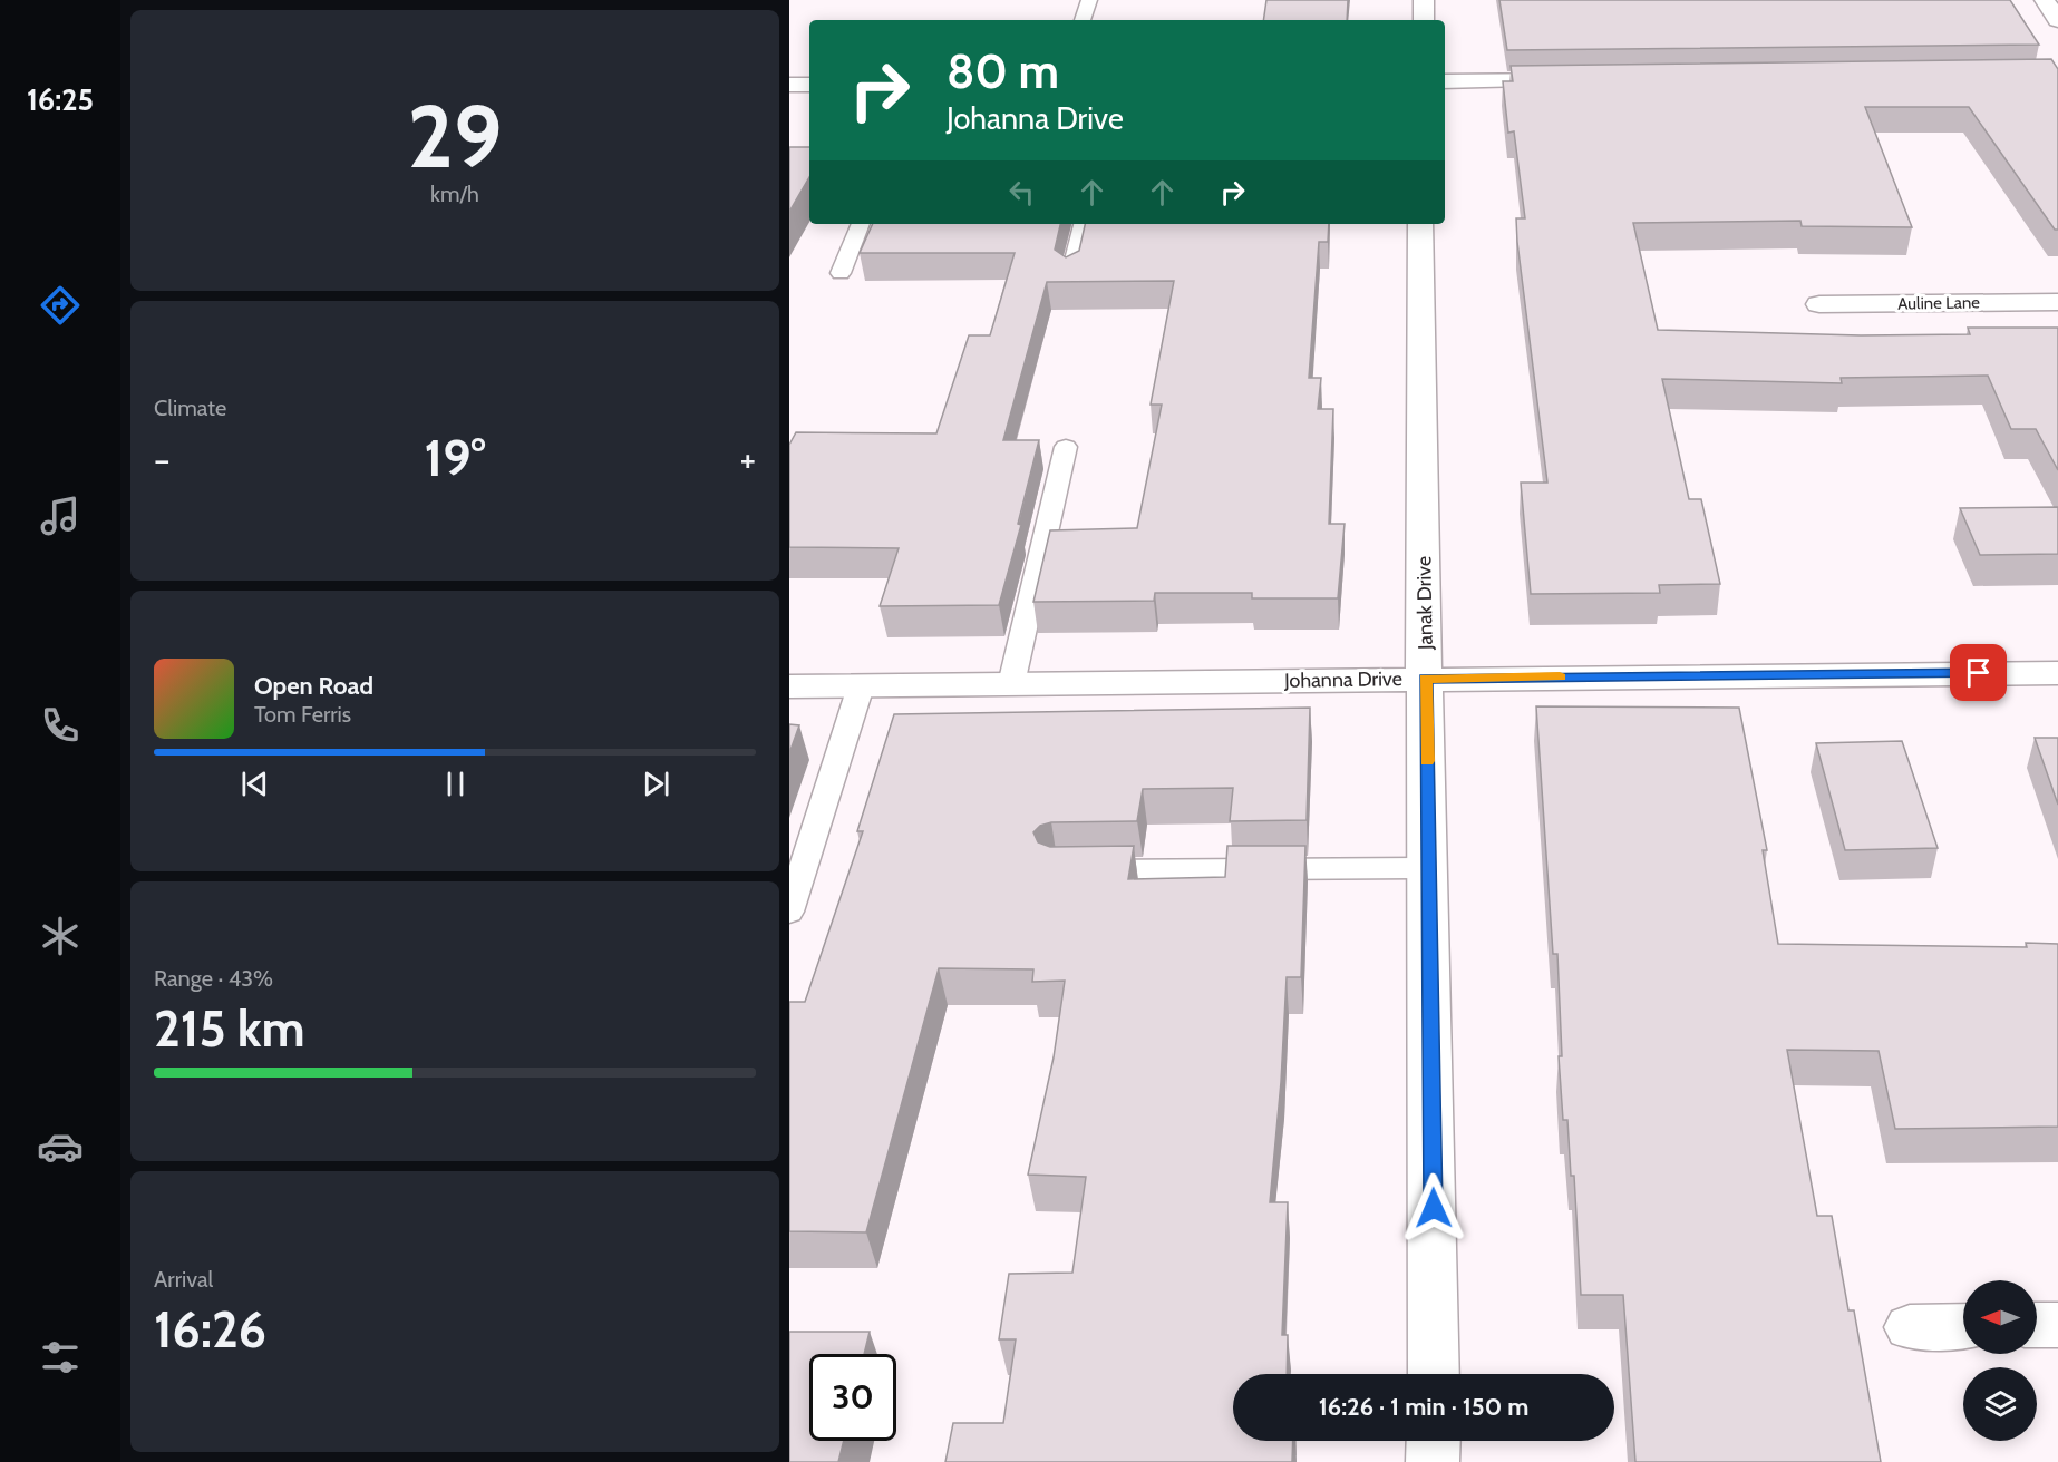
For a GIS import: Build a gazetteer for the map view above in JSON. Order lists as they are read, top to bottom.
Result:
{
  "streets": {
    "street": ["Auline Lane", "Janak Drive", "Johanna Drive"]
  },
  "crossings": [
    ["Janak Drive", "Johanna Drive"]
  ],
  "north": "left",
  "page": {
    "tabs": "16:25",
    "tile": [
      ["29", "km/h"],
      "Climate",
      ["Range · 43%", "215 km"],
      ["Arrival", "16:26"]
    ],
    "turn": ["80 m", "Johanna Drive"],
    "heat": ["−", "19°", "+"],
    "song": ["Open Road", "Tom Ferris"],
    "limit": "30",
    "trip": "16:26 · 1 min · 150 m"
  }
}
